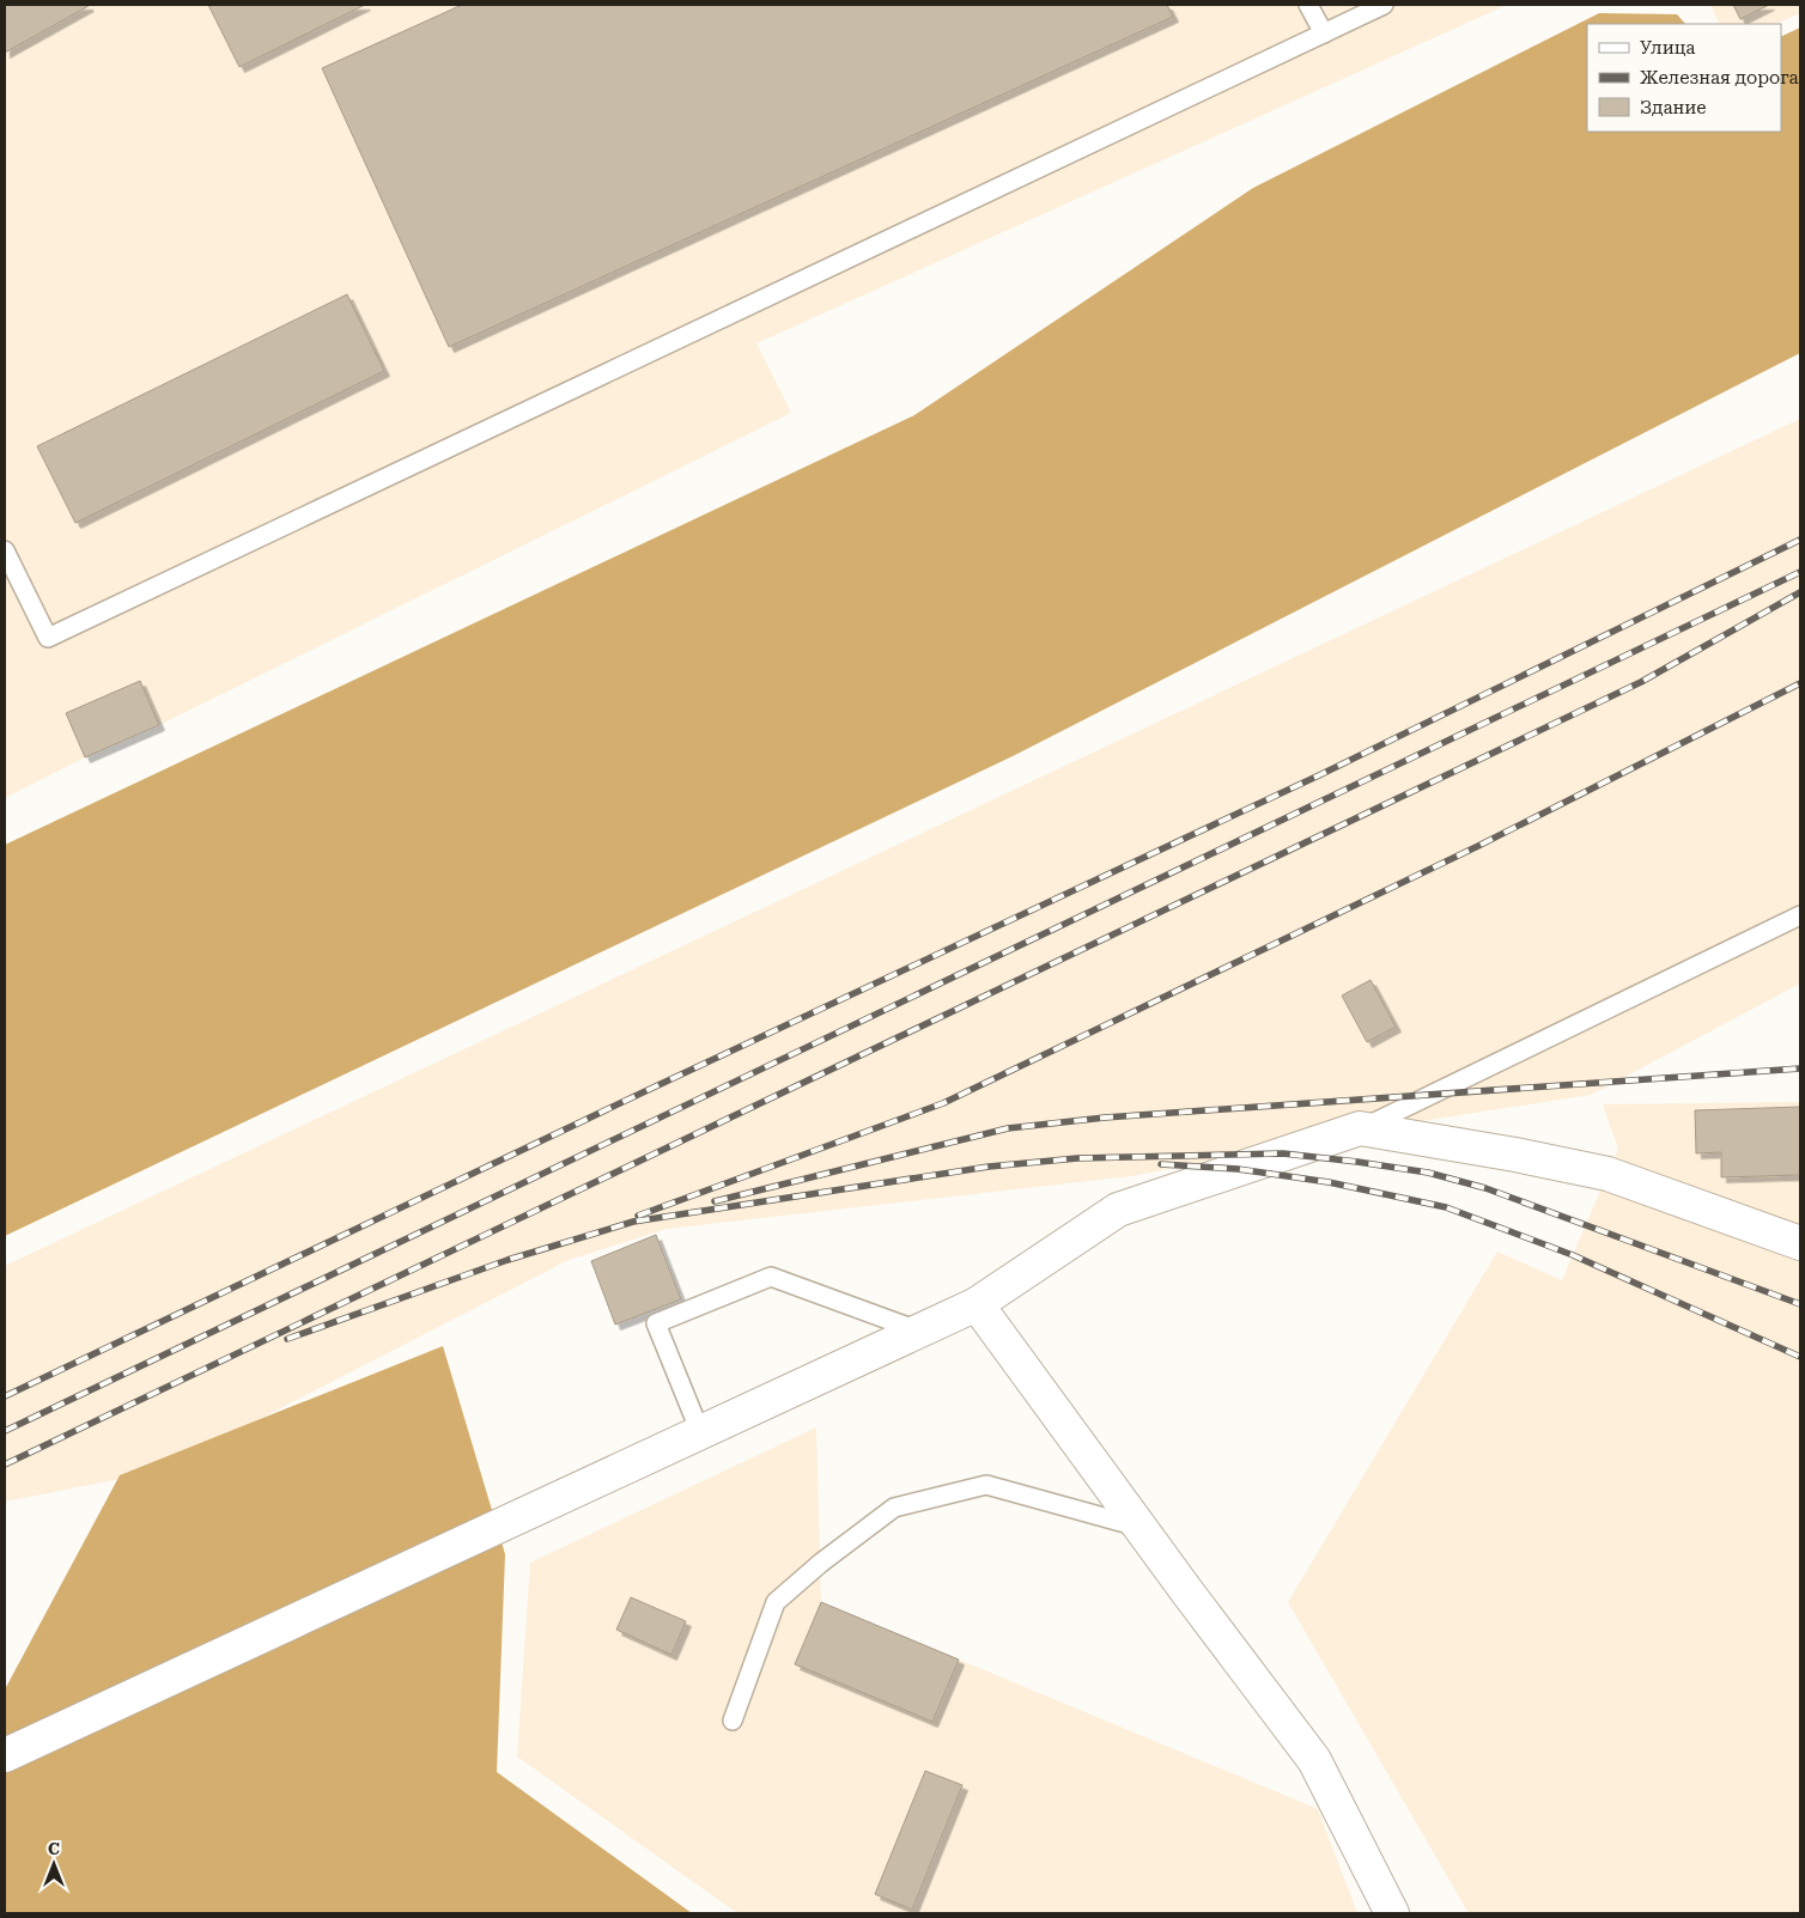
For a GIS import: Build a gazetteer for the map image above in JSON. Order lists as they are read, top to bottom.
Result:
{
  "legend": ["Улица", "Железная дорога", "Здание"],
  "north": "top"
}
